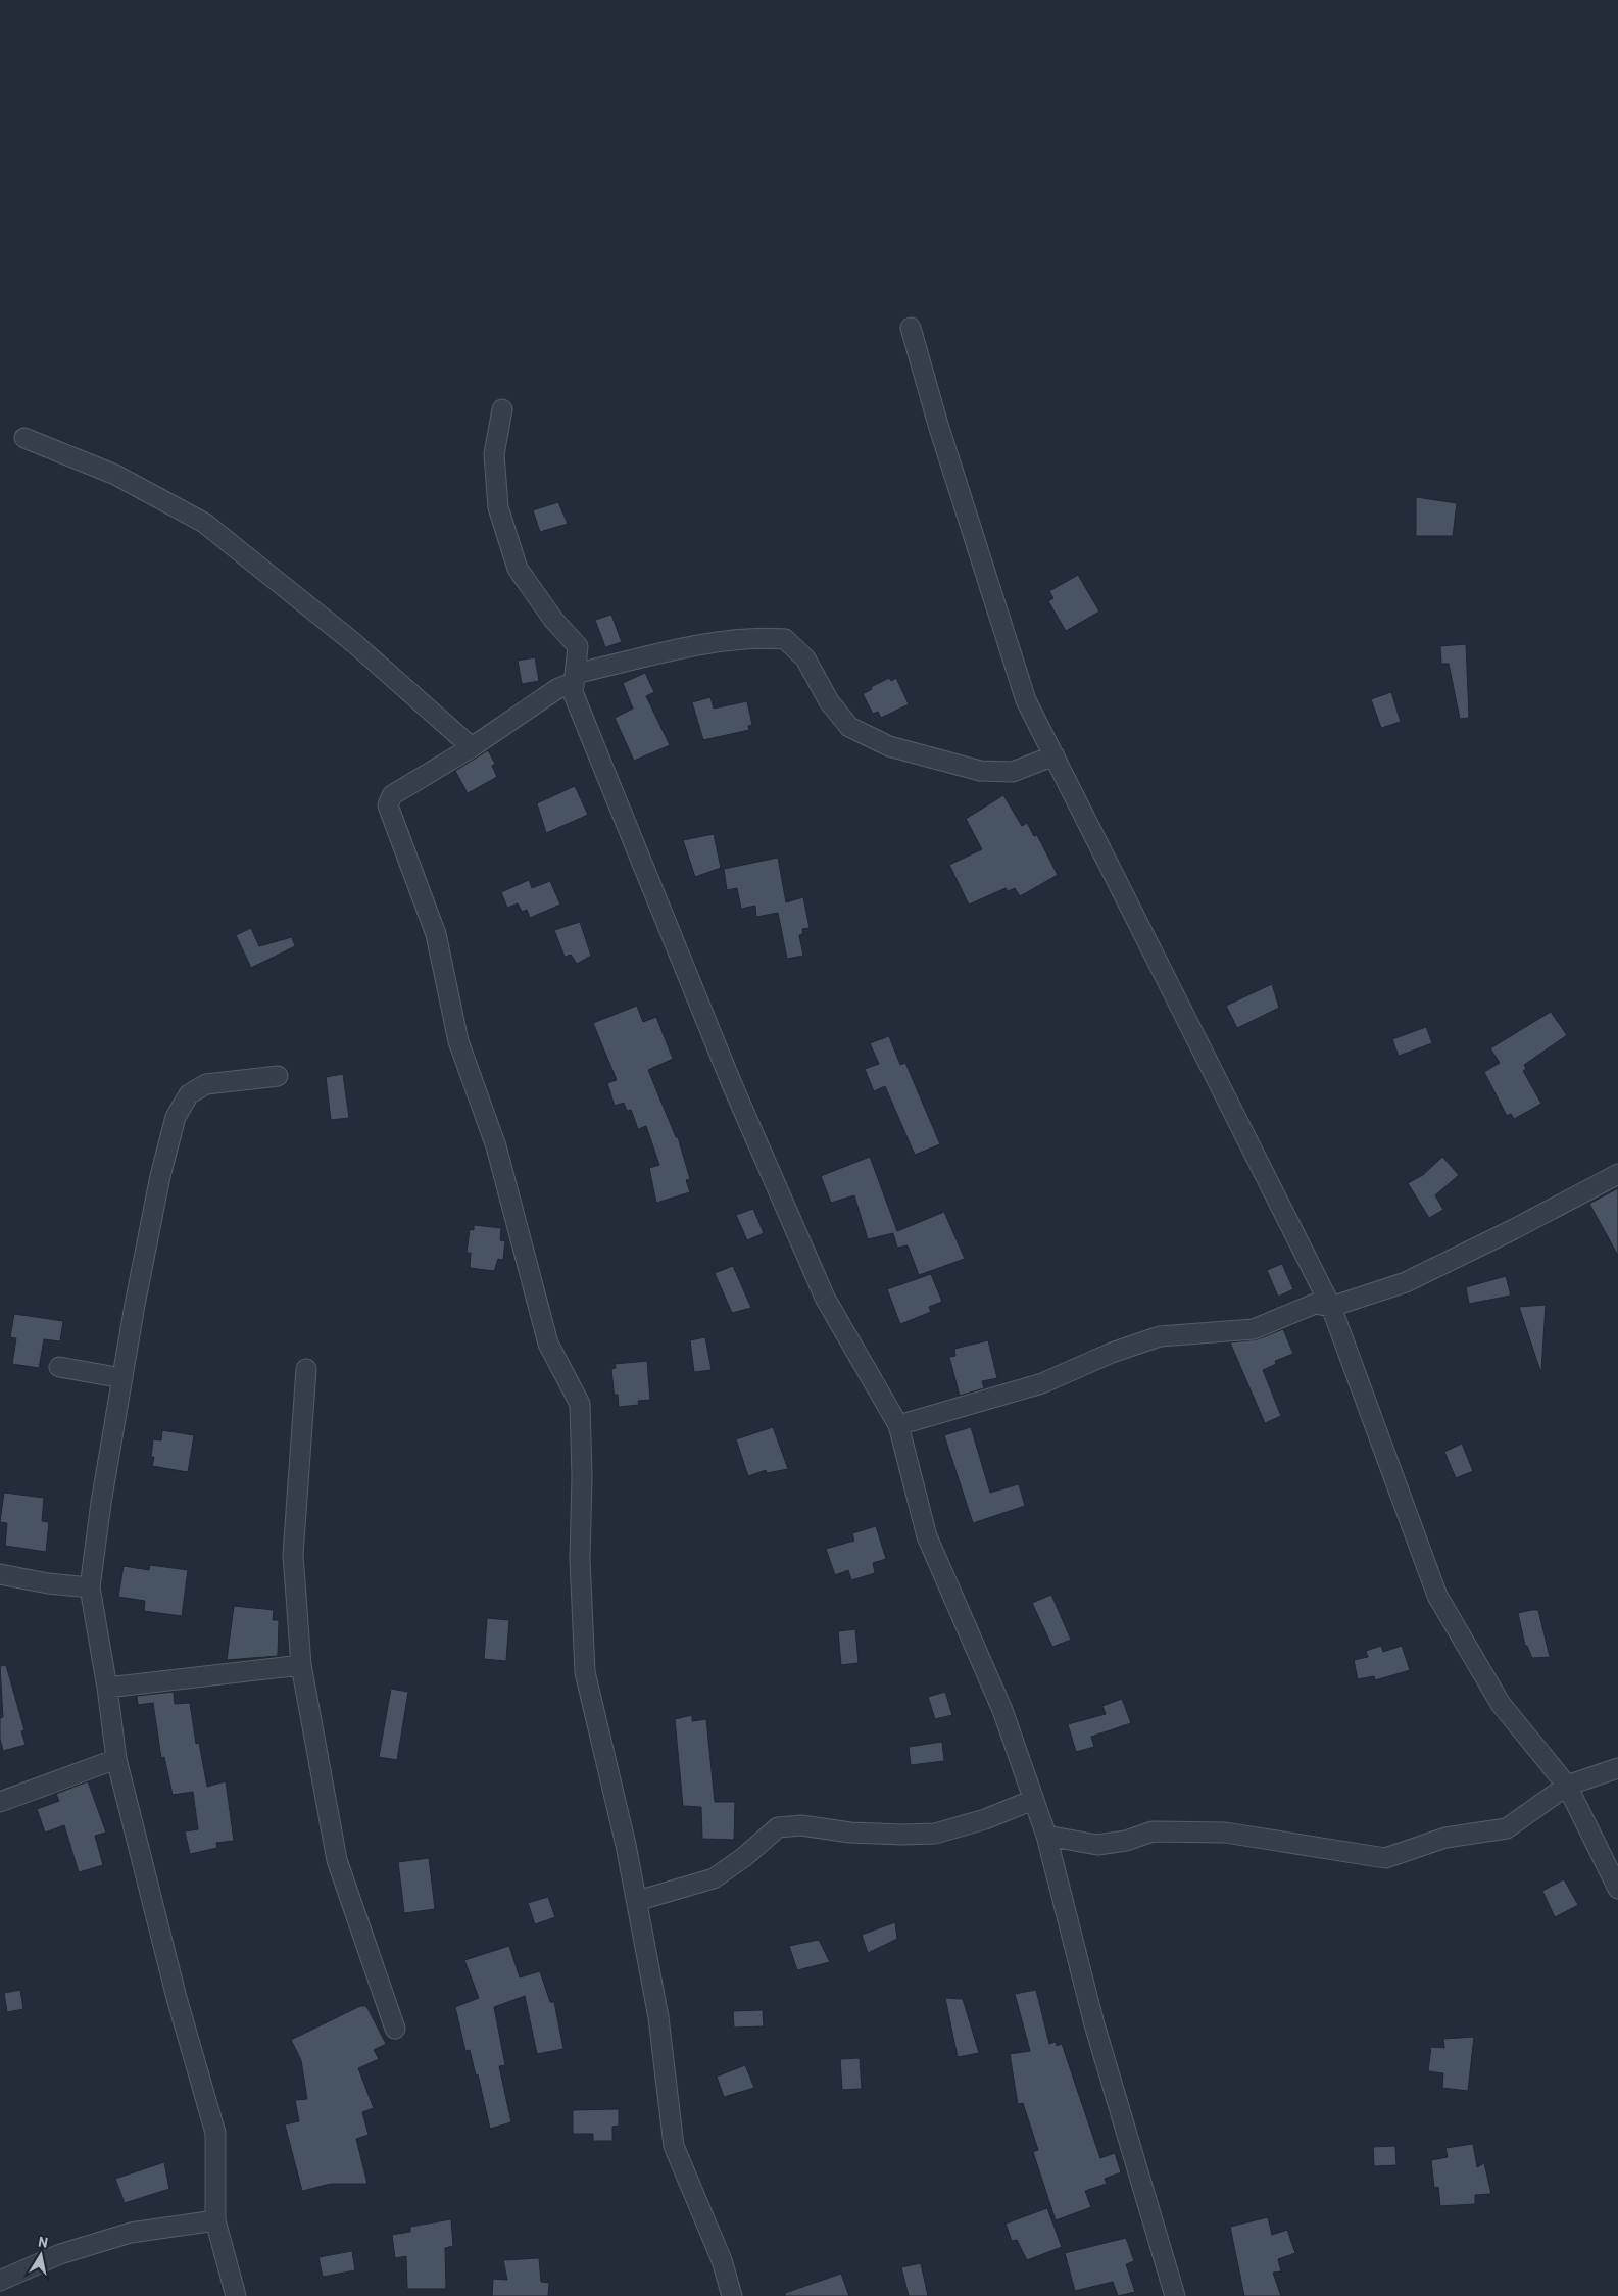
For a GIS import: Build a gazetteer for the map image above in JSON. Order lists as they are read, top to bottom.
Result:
{
  "north": "top"
}
